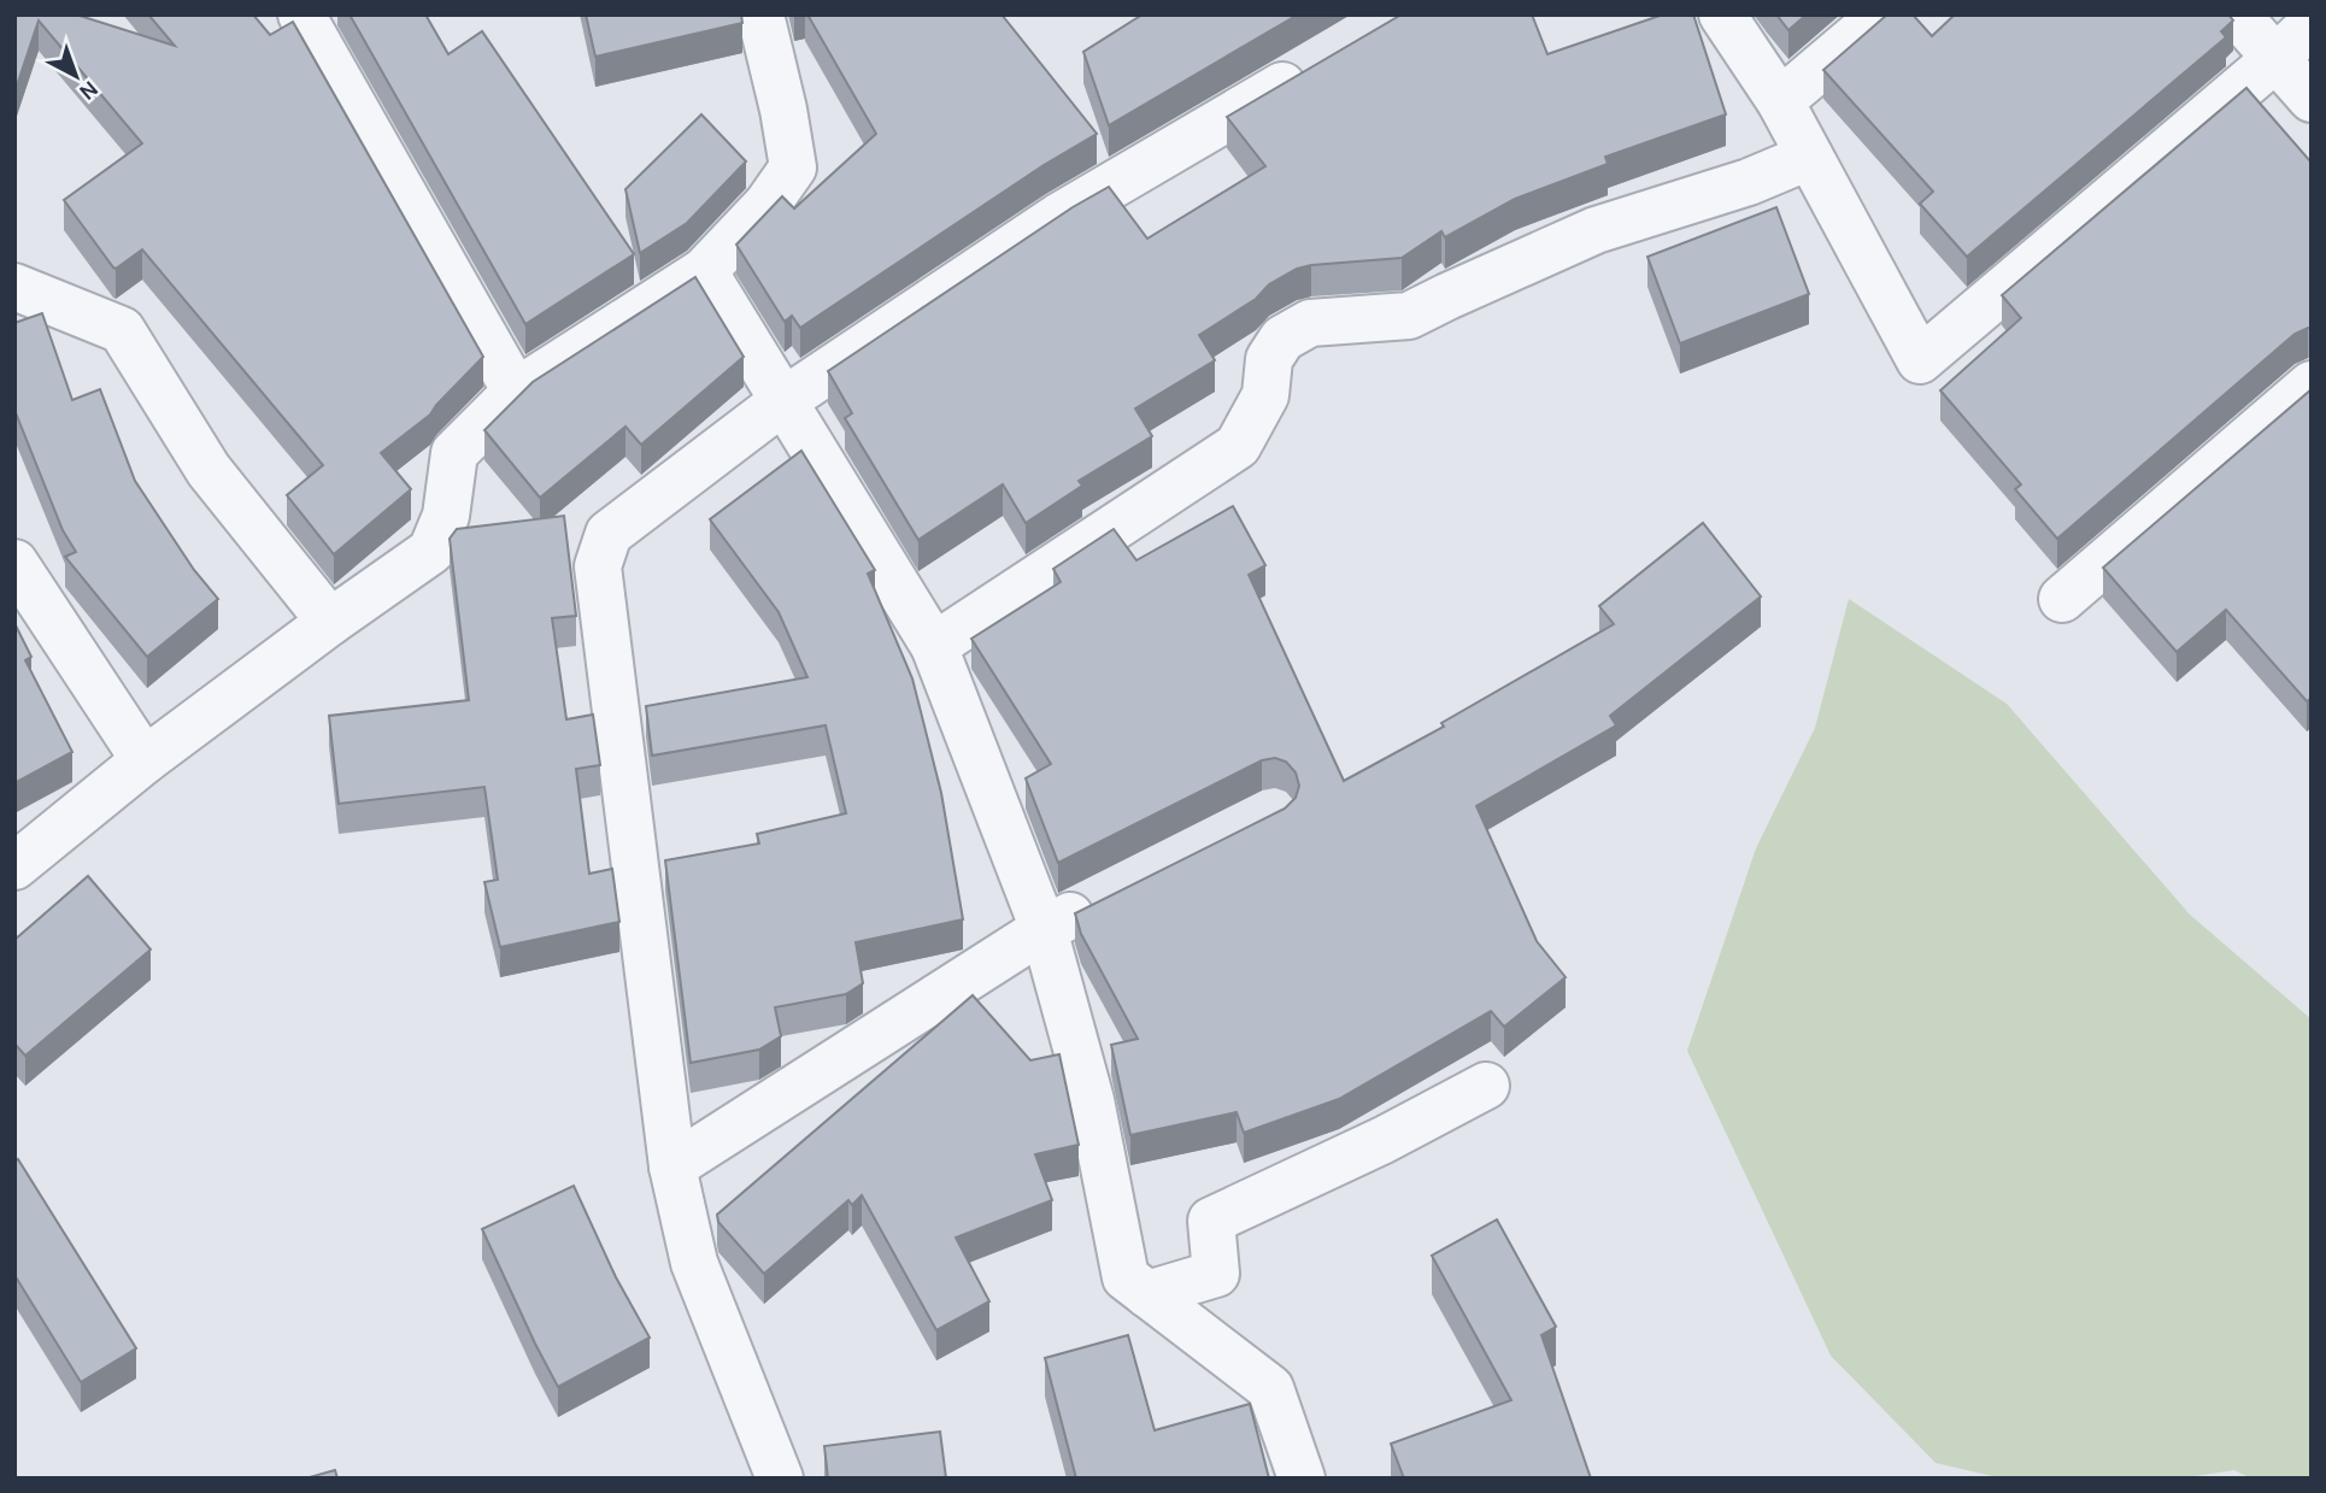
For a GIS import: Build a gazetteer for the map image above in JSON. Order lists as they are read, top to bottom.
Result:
{
  "north": "bottom right"
}
